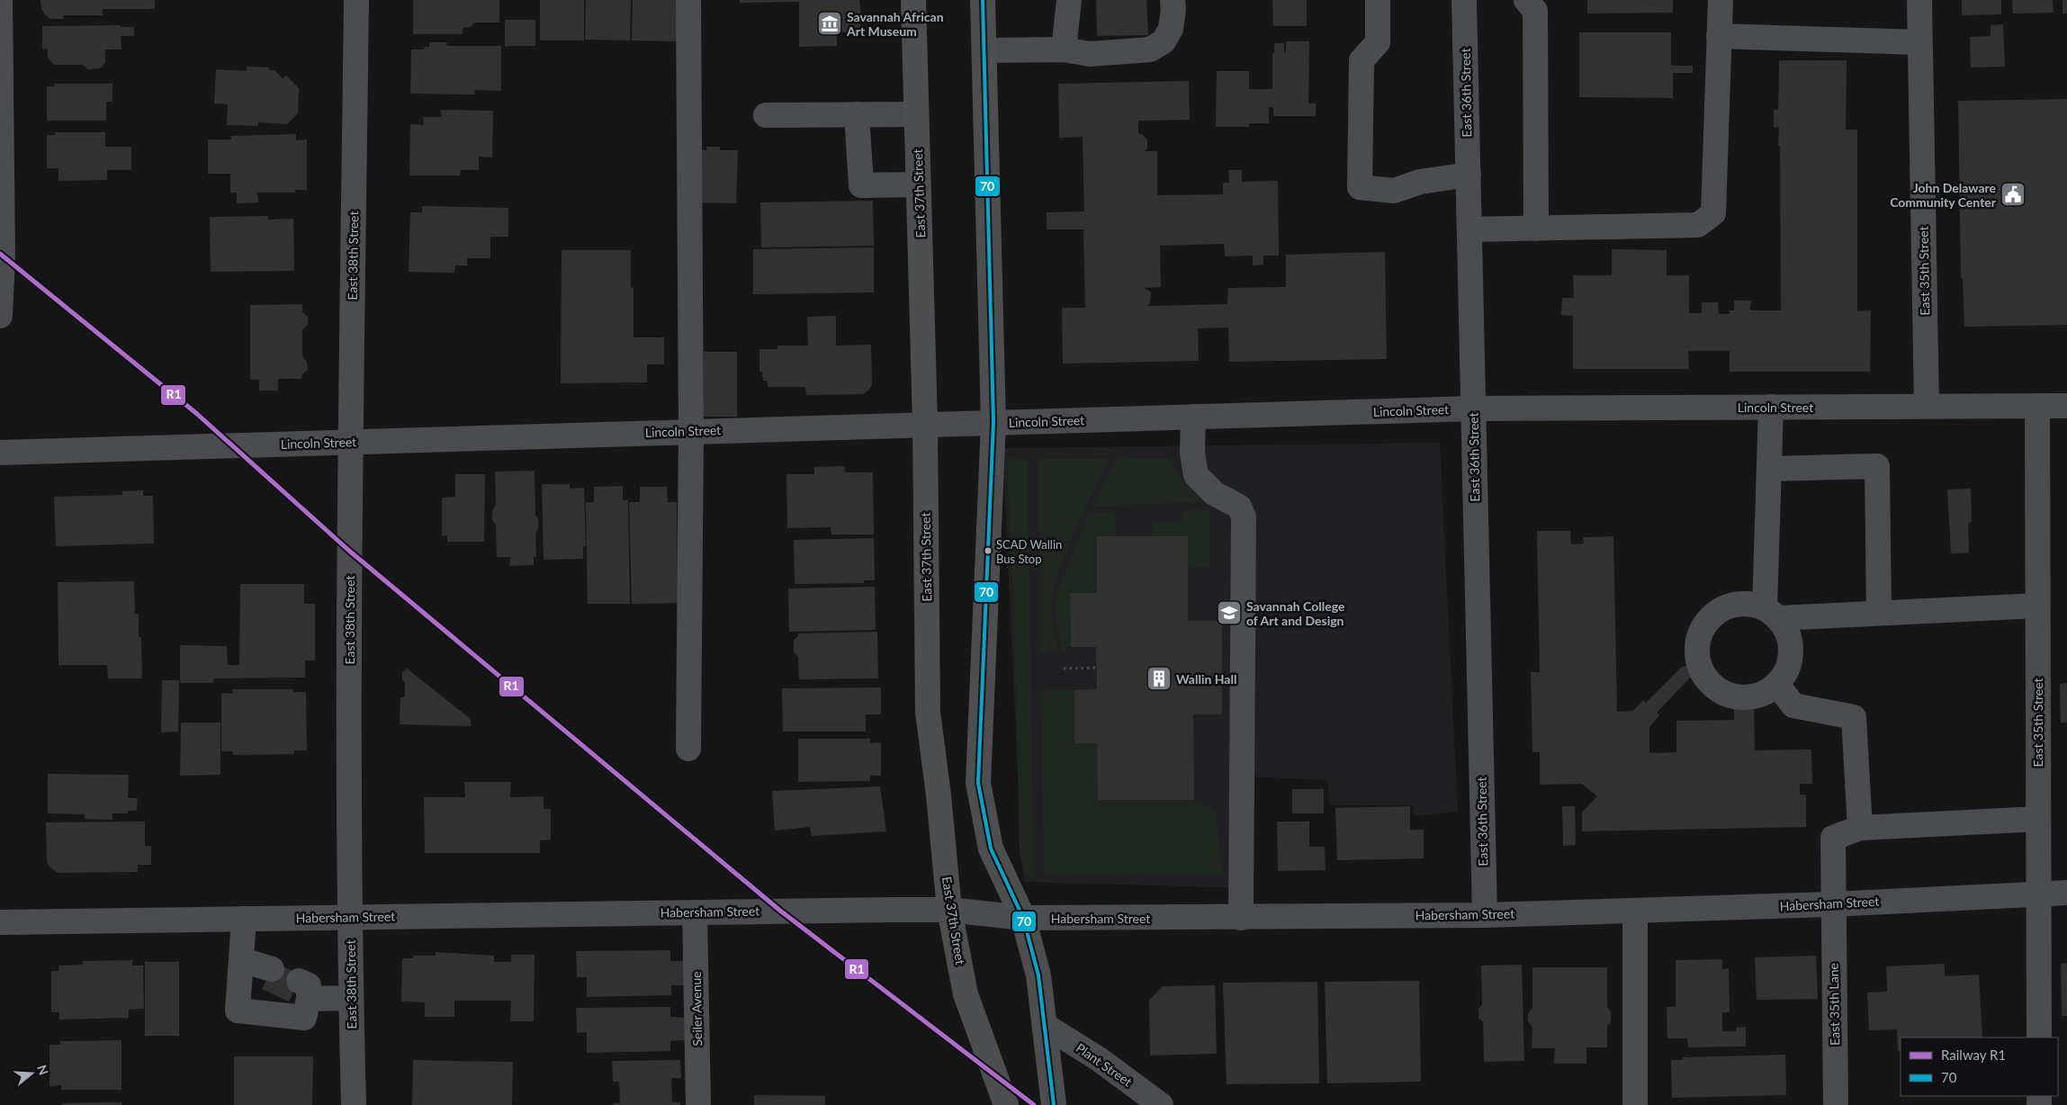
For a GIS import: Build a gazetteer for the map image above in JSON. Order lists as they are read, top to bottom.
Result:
{
  "streets": {
    "main road": ["East 37th Street"],
    "street": [
      "East 36th Street",
      "East 38th Street",
      "East 35th Street",
      "Lincoln Street",
      "Habersham Street",
      "East 35th Lane",
      "Seiler Avenue",
      "Plant Street"
    ]
  },
  "crossings": [
    ["East 36th Street", "Lincoln Street"],
    ["East 36th Street", "Habersham Street"],
    ["East 37th Street", "Lincoln Street"],
    ["East 37th Street", "Habersham Street"],
    ["East 38th Street", "Lincoln Street"],
    ["East 38th Street", "Habersham Street"],
    ["East 35th Street", "Lincoln Street"],
    ["East 35th Street", "Habersham Street"],
    ["Habersham Street", "East 35th Lane"],
    ["Habersham Street", "Seiler Avenue"]
  ],
  "places": {
    "museum": ["Savannah African Art Museum"],
    "public building": ["John Delaware Community Center"],
    "other": ["SCAD Wallin Bus Stop"],
    "school or university": ["Savannah College of Art and Design"],
    "building": ["Wallin Hall"]
  },
  "lines": ["transit line 70", "rail line R1"],
  "legend": ["Railway R1", "70"],
  "north": "right"
}
